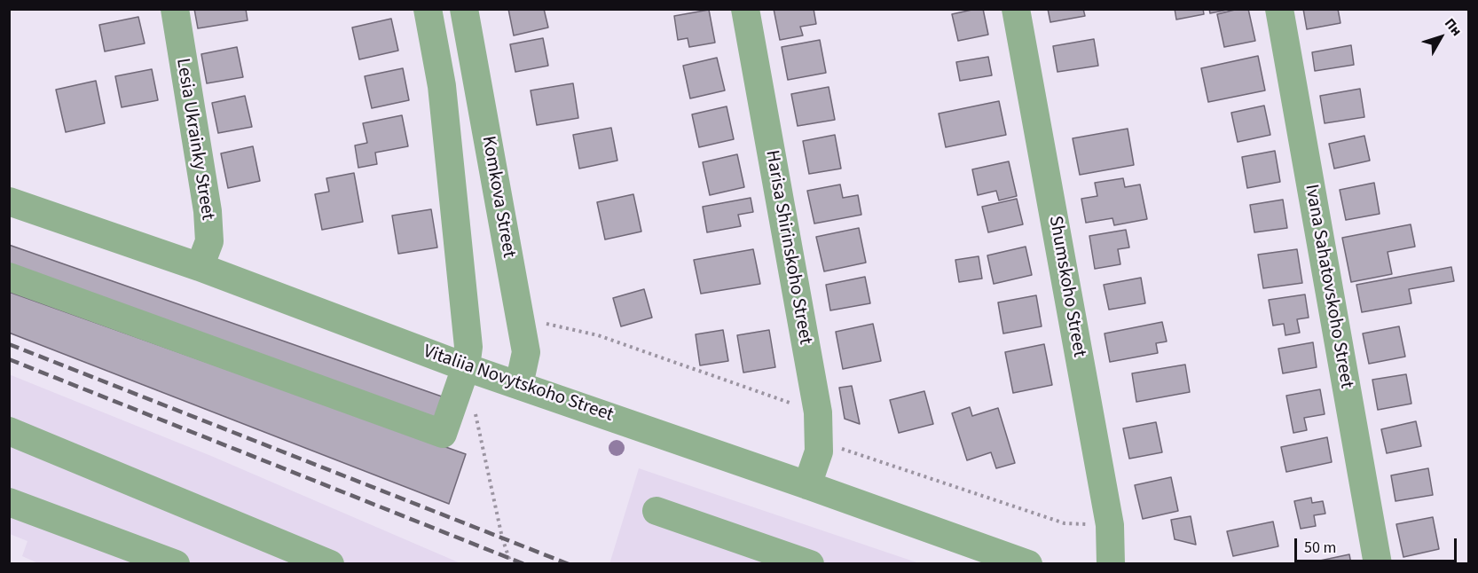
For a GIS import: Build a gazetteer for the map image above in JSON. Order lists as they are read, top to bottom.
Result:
{
  "streets": {
    "street": [
      "Lesia Ukrainky Street",
      "Komkova Street",
      "Harisa Shirinskoho Street",
      "Shumskoho Street",
      "Ivana Sahatovskoho Street",
      "Vitaliia Novytskoho Street"
    ]
  },
  "crossings": [
    ["Lesia Ukrainky Street", "Vitaliia Novytskoho Street"],
    ["Komkova Street", "Vitaliia Novytskoho Street"],
    ["Harisa Shirinskoho Street", "Vitaliia Novytskoho Street"]
  ],
  "scale_bar": "50 m",
  "north": "top right"
}
